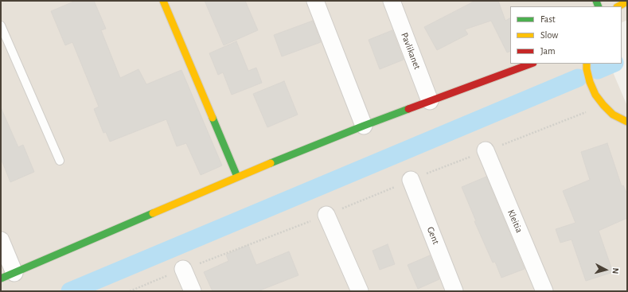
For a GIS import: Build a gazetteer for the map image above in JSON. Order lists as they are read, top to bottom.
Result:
{
  "streets": {
    "street": ["Pavlikanet", "Kleitia", "Gent"]
  },
  "legend": ["Fast", "Slow", "Jam"],
  "north": "right"
}
